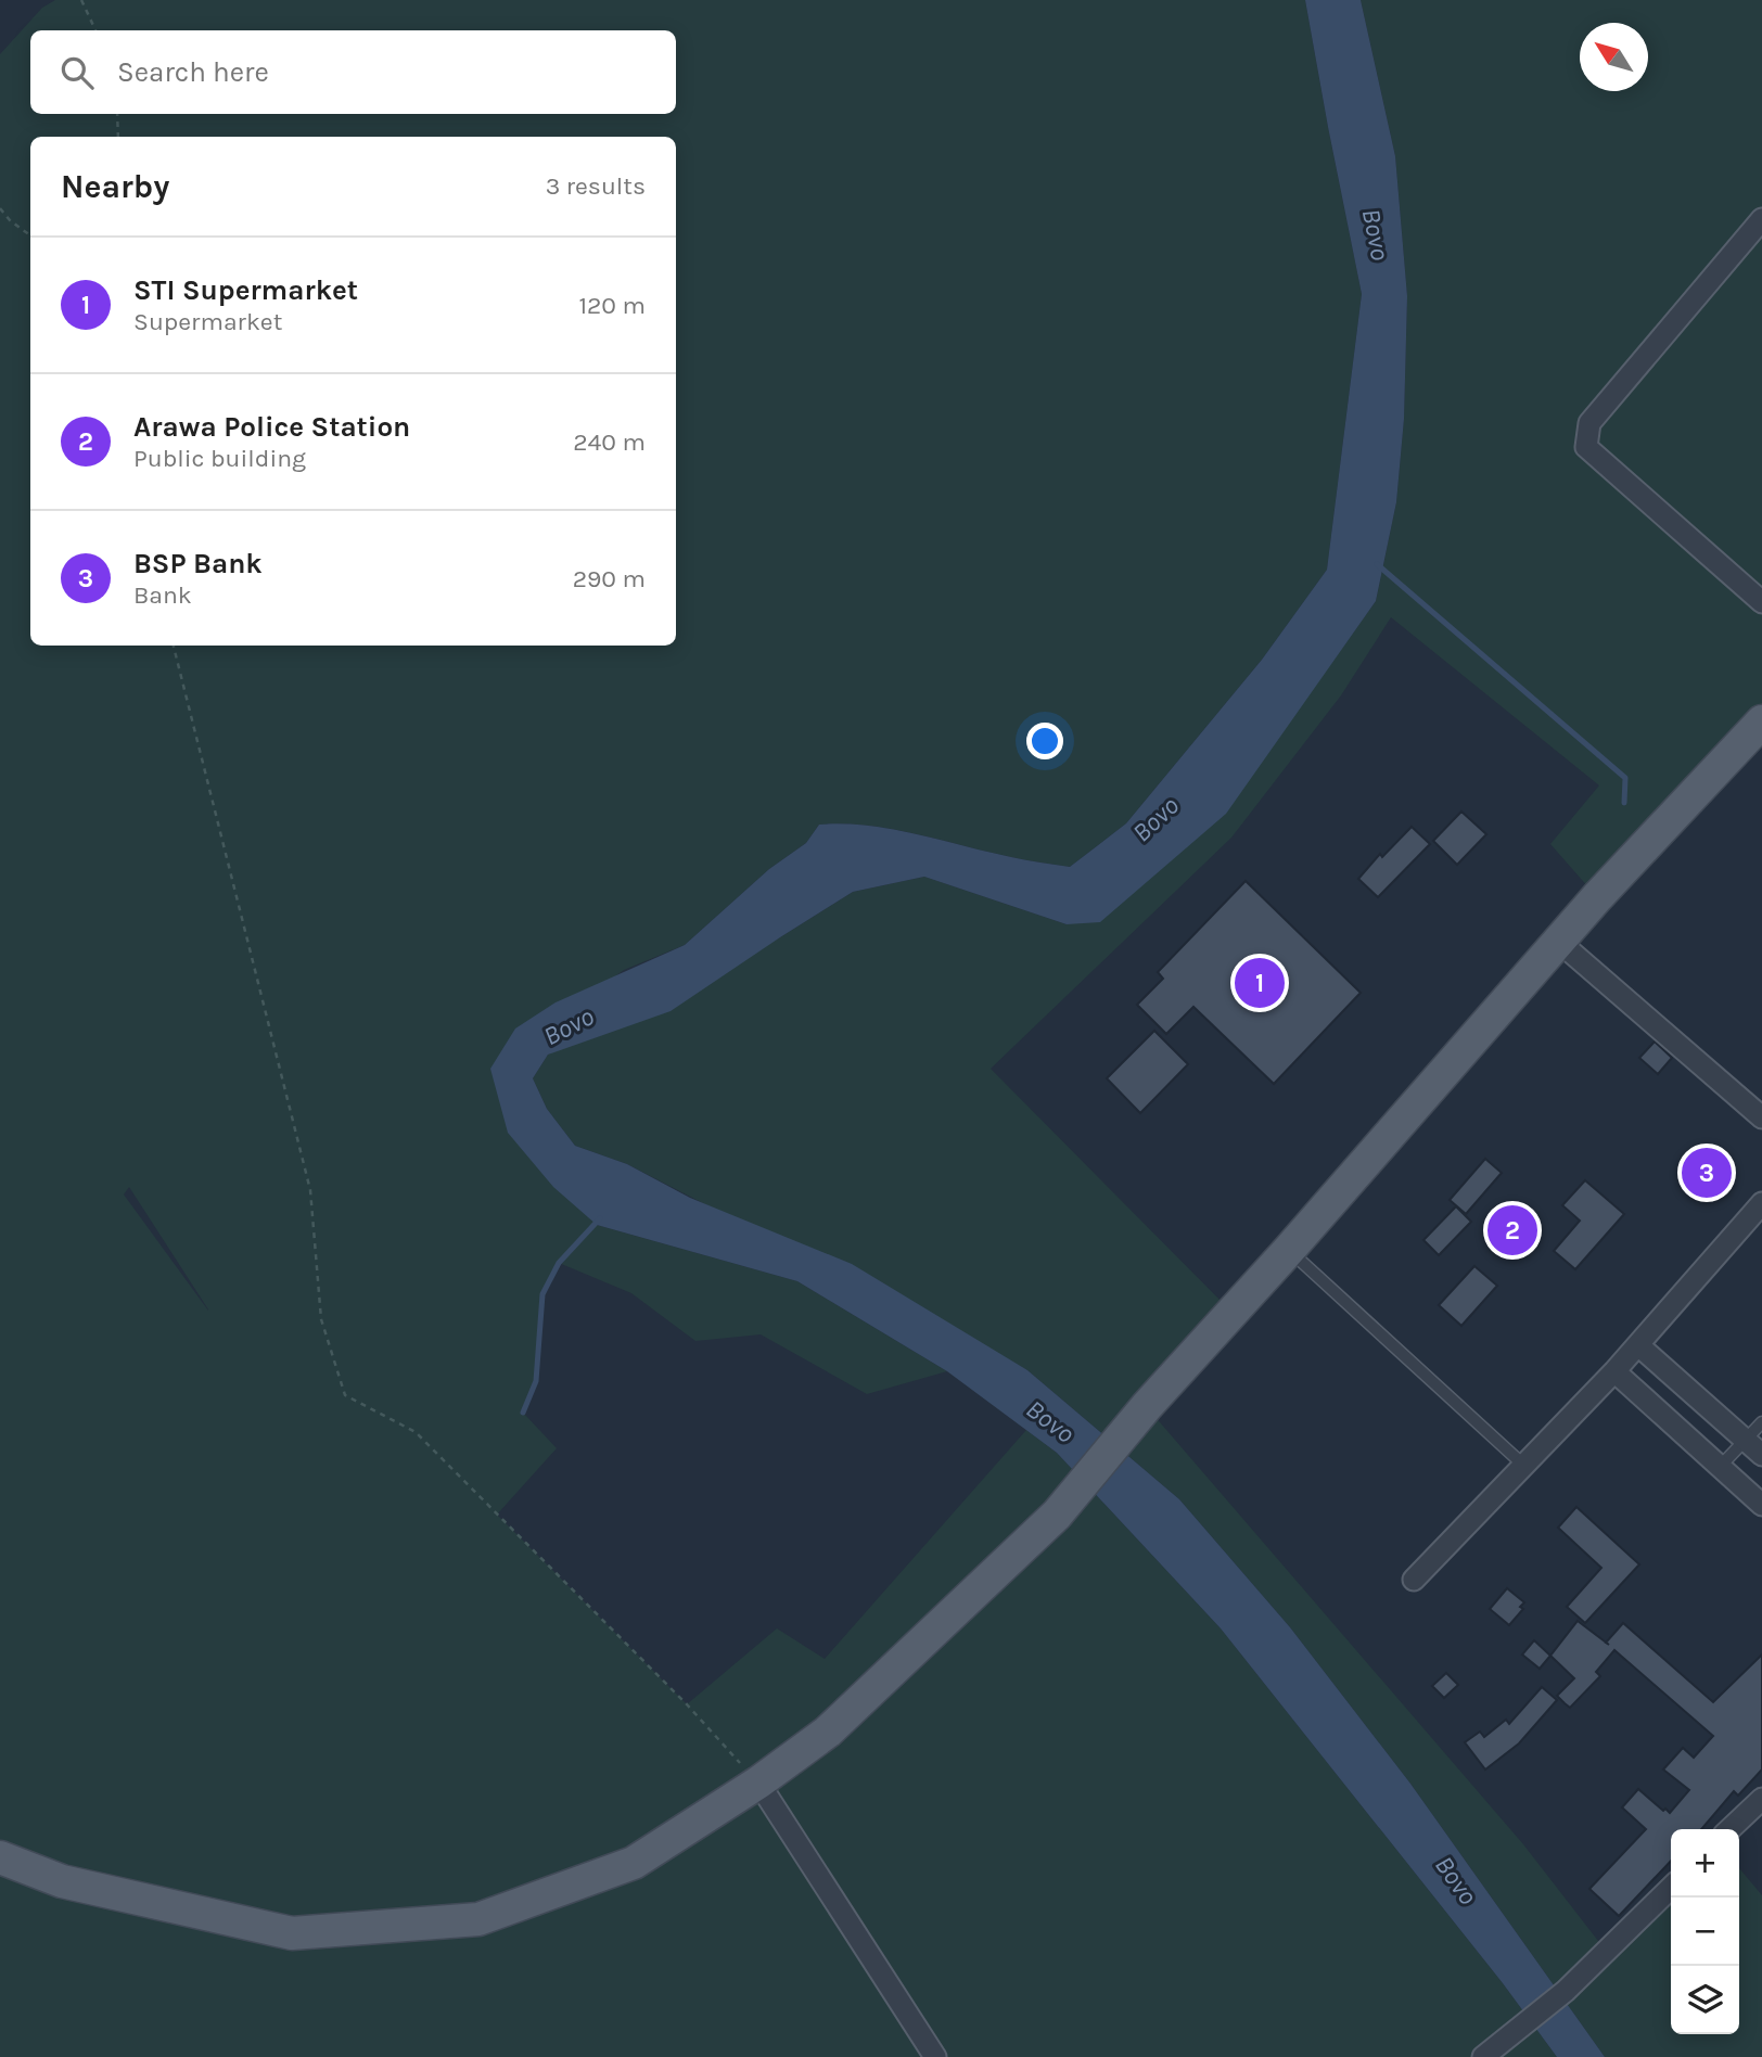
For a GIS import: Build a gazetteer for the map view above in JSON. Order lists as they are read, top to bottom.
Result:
{
  "water": ["Bovo"],
  "north": "top left",
  "page": {
    "search": "Search here",
    "heading": ["Nearby", "3 results"],
    "list": [
      {
        "mark": "1",
        "name": "STI Supermarket",
        "note": "Supermarket",
        "value": "120 m"
      },
      {
        "mark": "2",
        "name": "Arawa Police Station",
        "note": "Public building",
        "value": "240 m"
      },
      {
        "mark": "3",
        "name": "BSP Bank",
        "note": "Bank",
        "value": "290 m"
      }
    ],
    "pins": ["1", "3", "2"],
    "map_buttons": ["+", "−"]
  }
}
